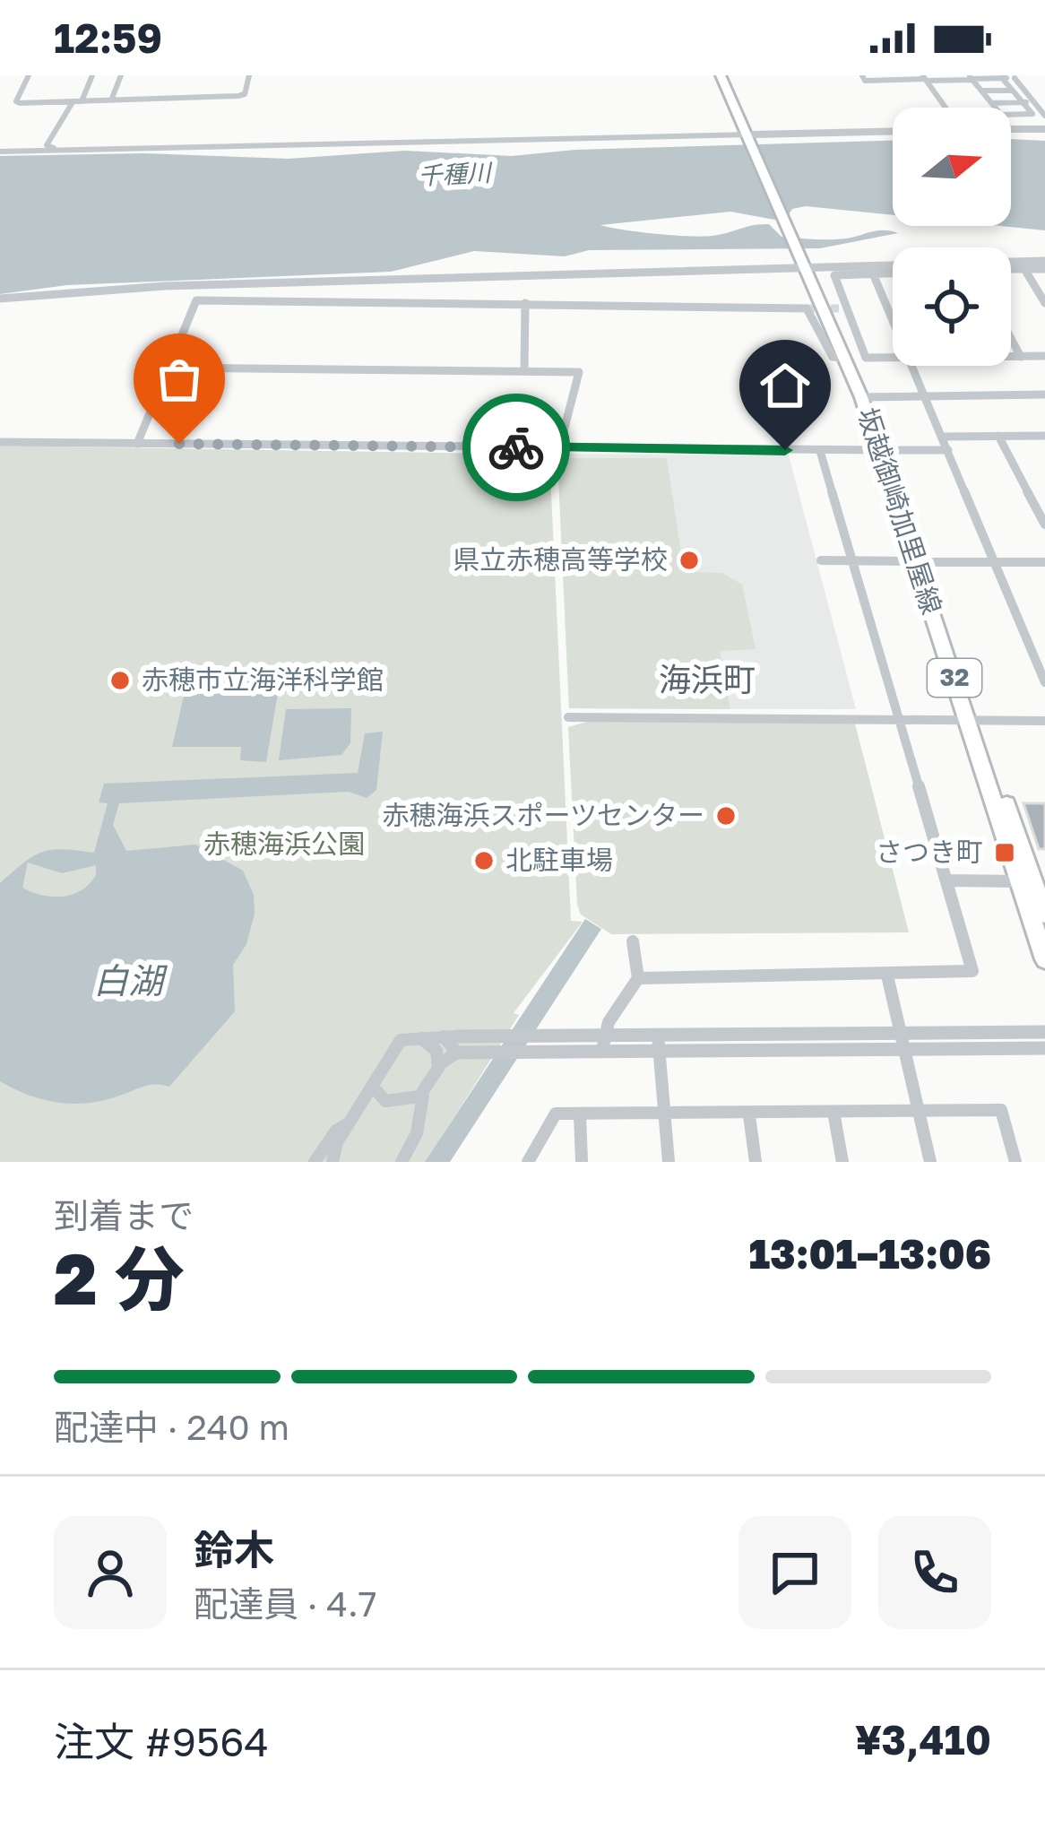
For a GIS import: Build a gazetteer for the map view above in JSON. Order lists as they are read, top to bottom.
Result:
{
  "streets": {
    "main road": ["坂越御崎加里屋線", "32"]
  },
  "districts": ["海浜町"],
  "water": ["千種川", "白湖"],
  "parks": ["赤穂海浜公園"],
  "places": {
    "other": [
      "県立赤穂高等学校",
      "赤穂市立海洋科学館",
      "赤穂海浜スポーツセンター",
      "北駐車場"
    ],
    "transit": ["さつき町"]
  },
  "north": "right",
  "page": {
    "status": "12:59",
    "heading": ["2 分", "到着まで", "13:01–13:06"],
    "panel": [
      "鈴木",
      "配達員 · 4.7",
      "注文 #9564",
      "¥3,410"
    ],
    "bar": "配達中 · 240 m"
  }
}
